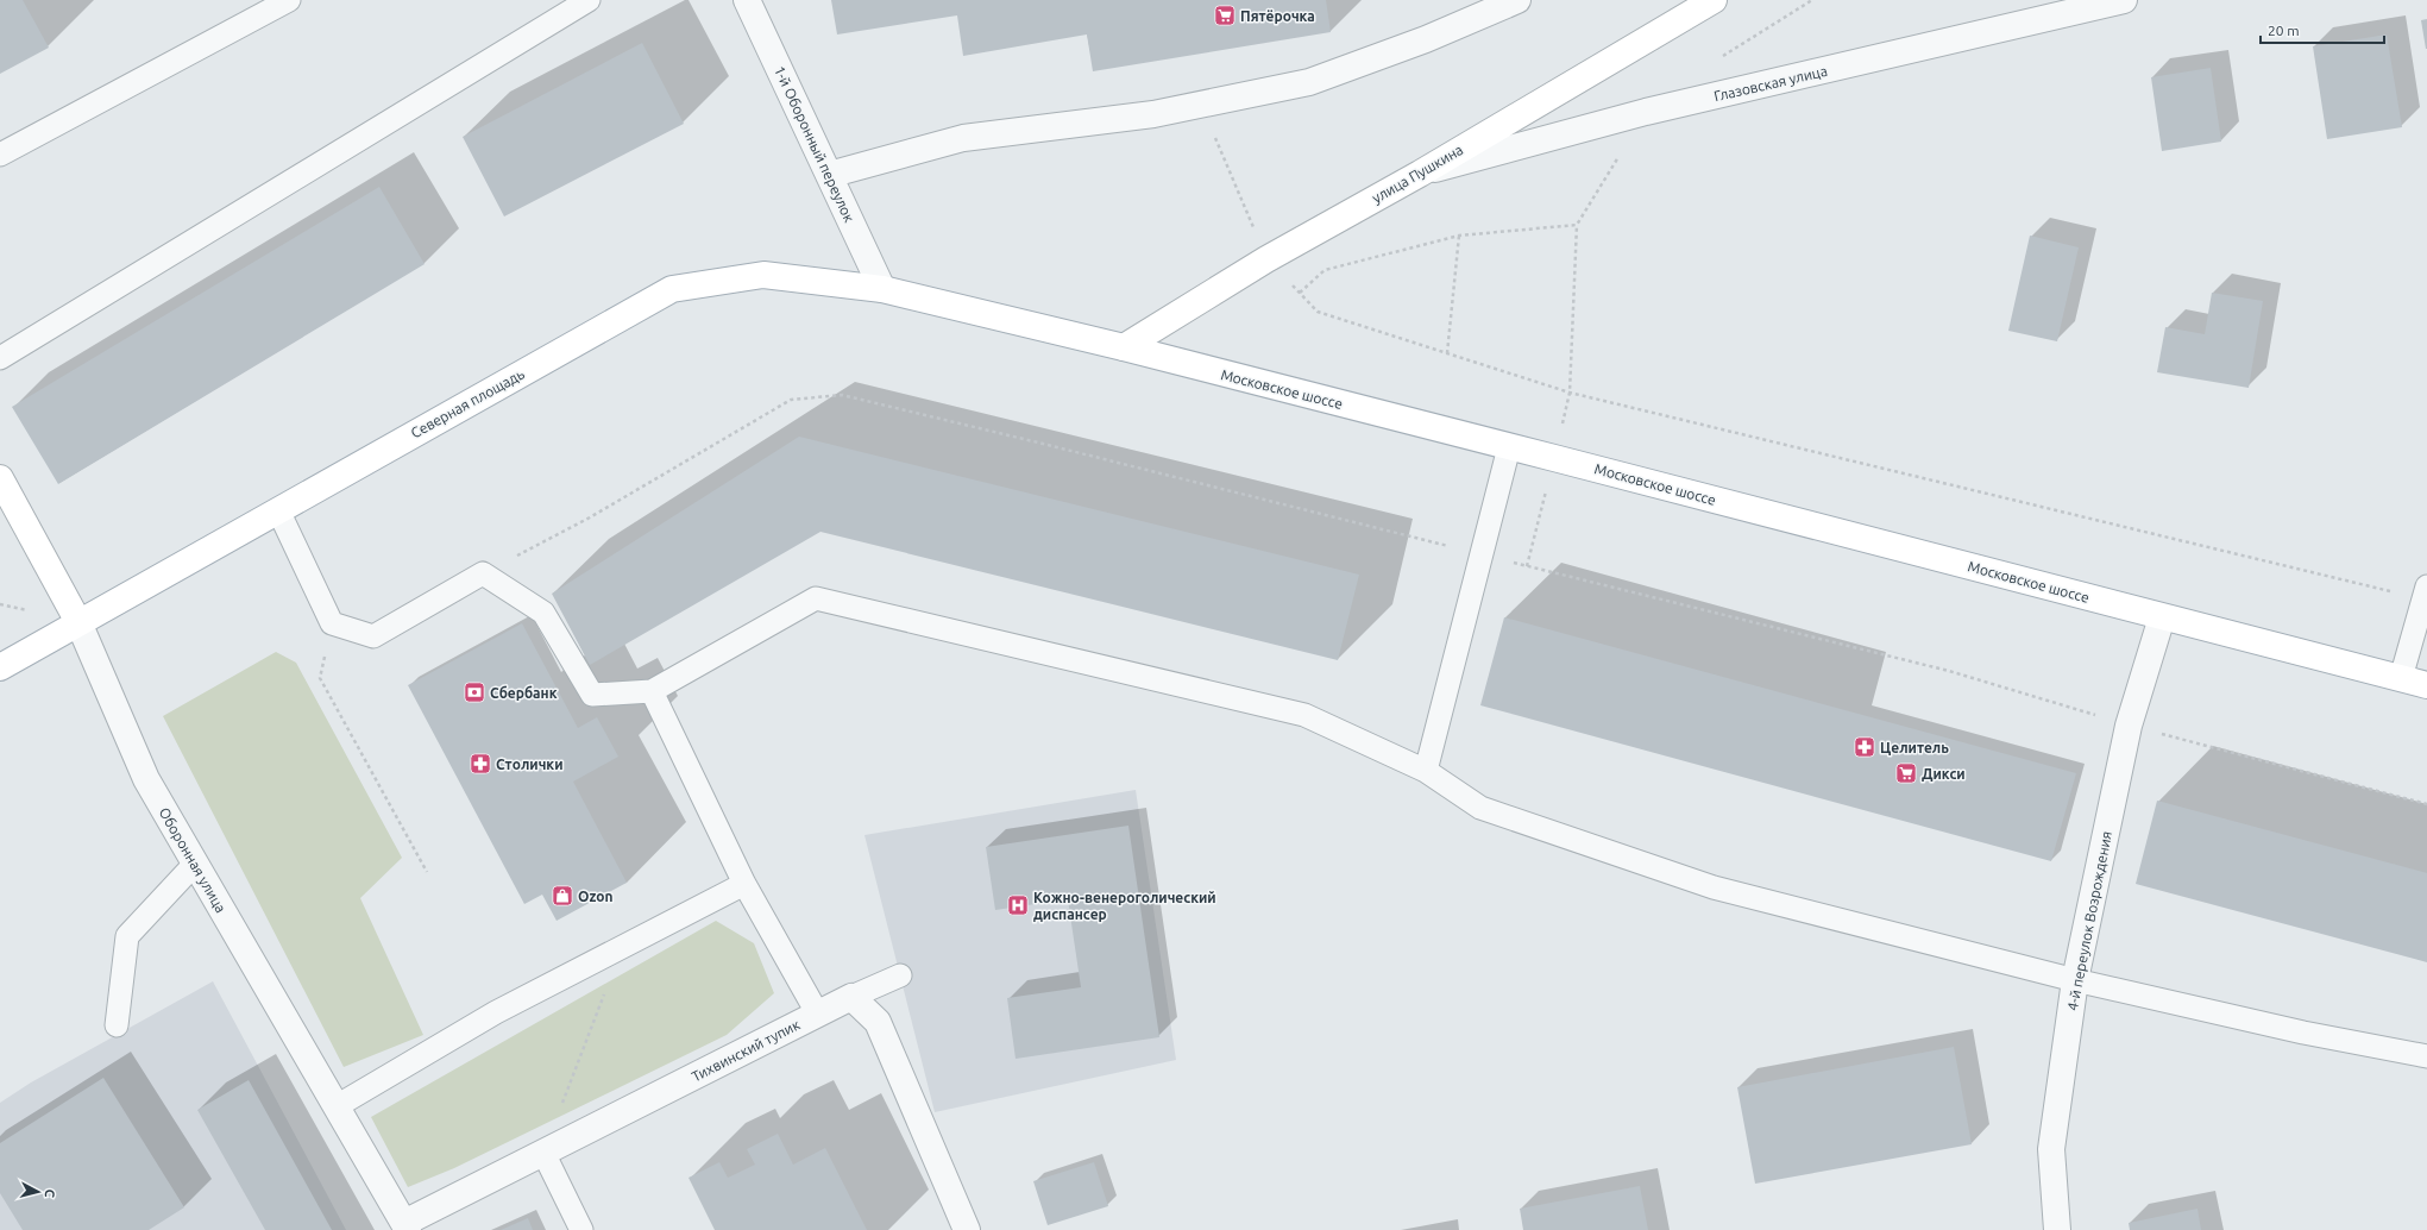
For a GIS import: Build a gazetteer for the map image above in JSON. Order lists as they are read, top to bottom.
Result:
{
  "streets": {
    "main road": [
      "улица Пушкина",
      "Московское шоссе",
      "Северная площадь",
      "Оборонная улица"
    ],
    "street": [
      "Глазовская улица",
      "1-й Оборонный переулок",
      "4-й переулок Возрождения",
      "Тихвинский тупик"
    ]
  },
  "crossings": [
    ["Глазовская улица", "улица Пушкина"],
    ["1-й Оборонный переулок", "Московское шоссе"],
    ["1-й Оборонный переулок", "Северная площадь"],
    ["улица Пушкина", "Московское шоссе"],
    ["Московское шоссе", "Северная площадь"],
    ["Московское шоссе", "4-й переулок Возрождения"],
    ["Северная площадь", "Оборонная улица"],
    ["Оборонная улица", "Тихвинский тупик"]
  ],
  "places": {
    "supermarket": ["Пятёрочка", "Дикси"],
    "bank": ["Сбербанк"],
    "pharmacy": ["Целитель", "Столички"],
    "shop": ["Ozon"],
    "hospital": ["Кожно-венероголический диспансер"]
  },
  "scale_bar": "20 m",
  "north": "right"
}
